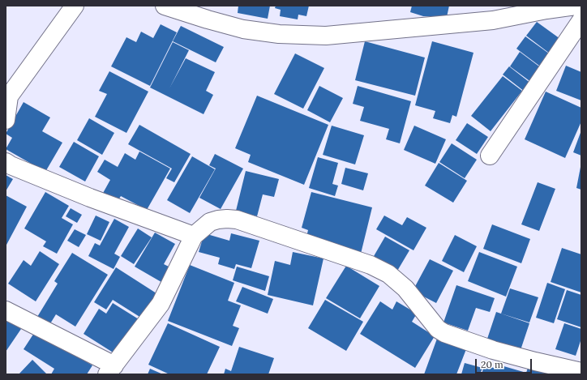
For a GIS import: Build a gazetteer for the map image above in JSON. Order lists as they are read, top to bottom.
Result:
{
  "scale_bar": "20 m"
}
